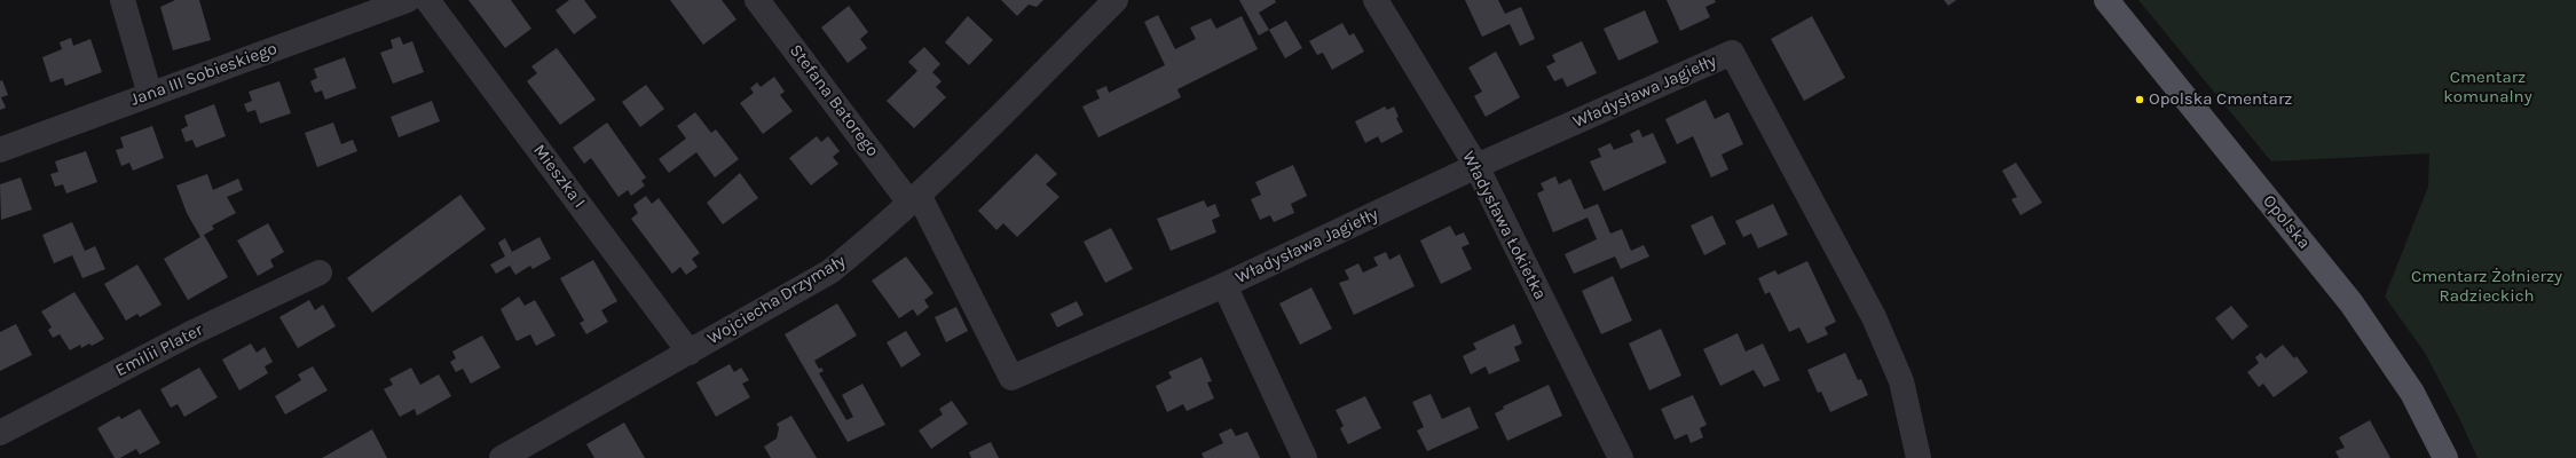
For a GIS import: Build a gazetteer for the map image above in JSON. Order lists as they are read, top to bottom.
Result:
{
  "streets": {
    "main road": ["Opolska"],
    "street": [
      "Jana III Sobieskiego",
      "Władysława Jagiełły",
      "Stefana Batorego",
      "Mieszka I",
      "Władysława Łokietka",
      "Wojciecha Drzymały",
      "Emilii Plater"
    ]
  },
  "crossings": [
    ["Władysława Jagiełły", "Stefana Batorego"],
    ["Władysława Jagiełły", "Władysława Łokietka"],
    ["Władysława Jagiełły", "Wojciecha Drzymały"],
    ["Stefana Batorego", "Wojciecha Drzymały"],
    ["Mieszka I", "Wojciecha Drzymały"]
  ],
  "parks": ["Cmentarz komunalny", "Cmentarz Żołnierzy Radzieckich"],
  "places": ["Opolska Cmentarz"]
}
